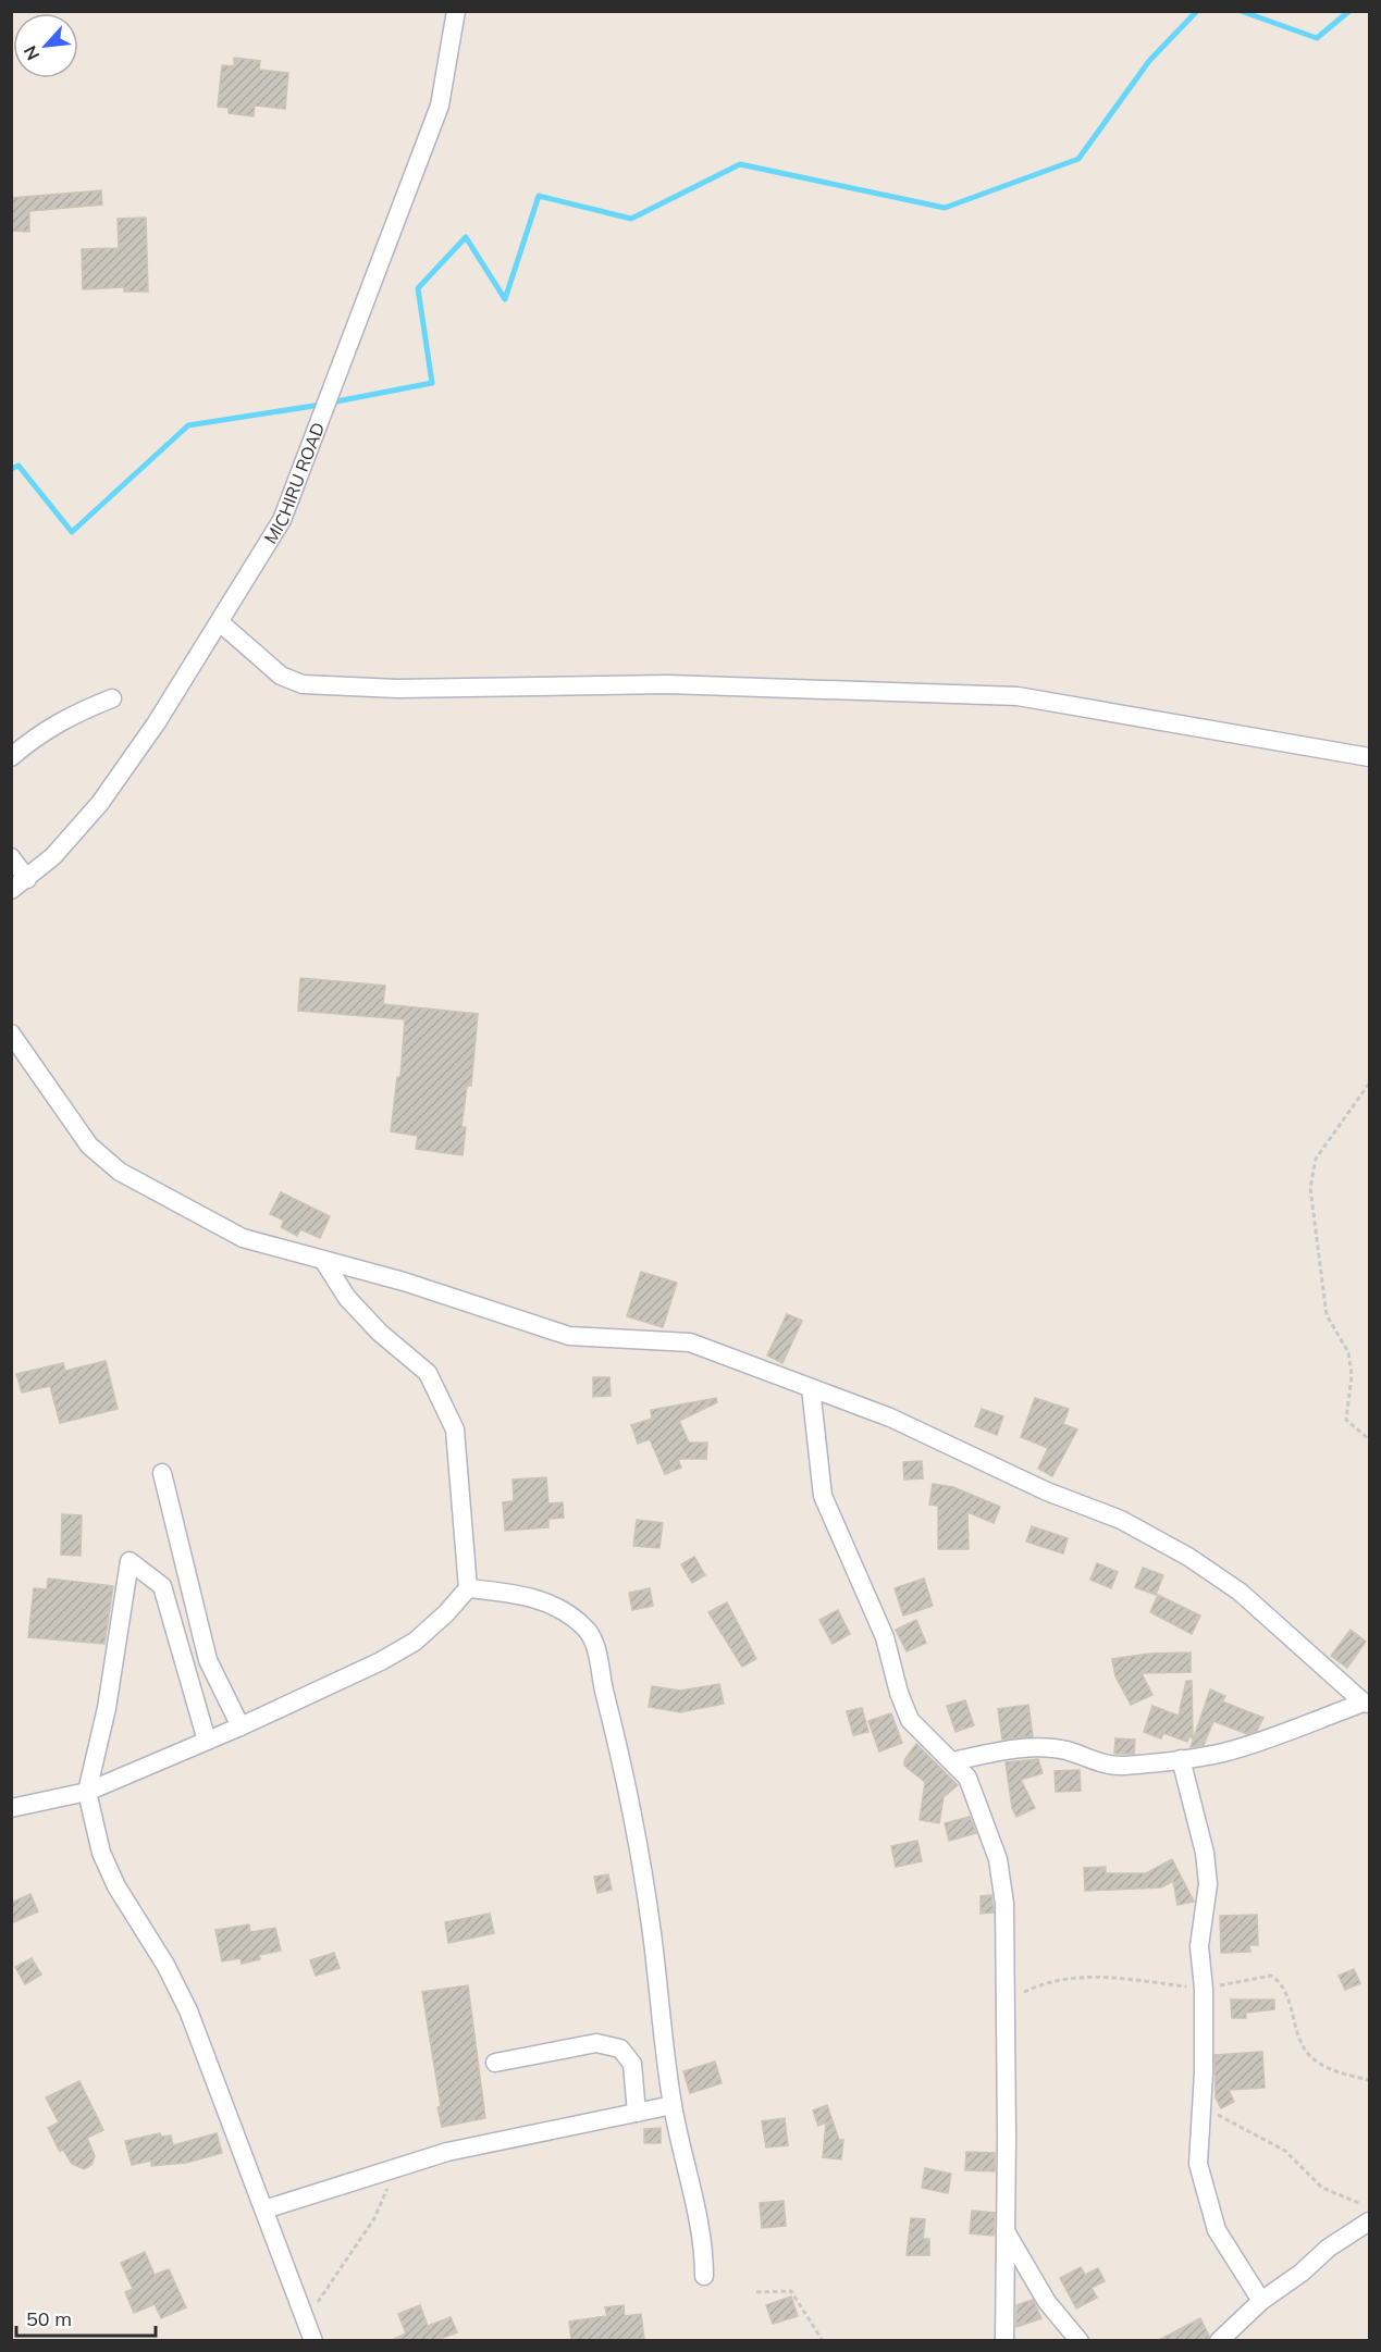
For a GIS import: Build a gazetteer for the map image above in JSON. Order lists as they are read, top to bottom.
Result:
{
  "streets": {
    "street": ["MICHIRU ROAD"]
  },
  "scale_bar": "50 m",
  "north": "bottom left"
}
